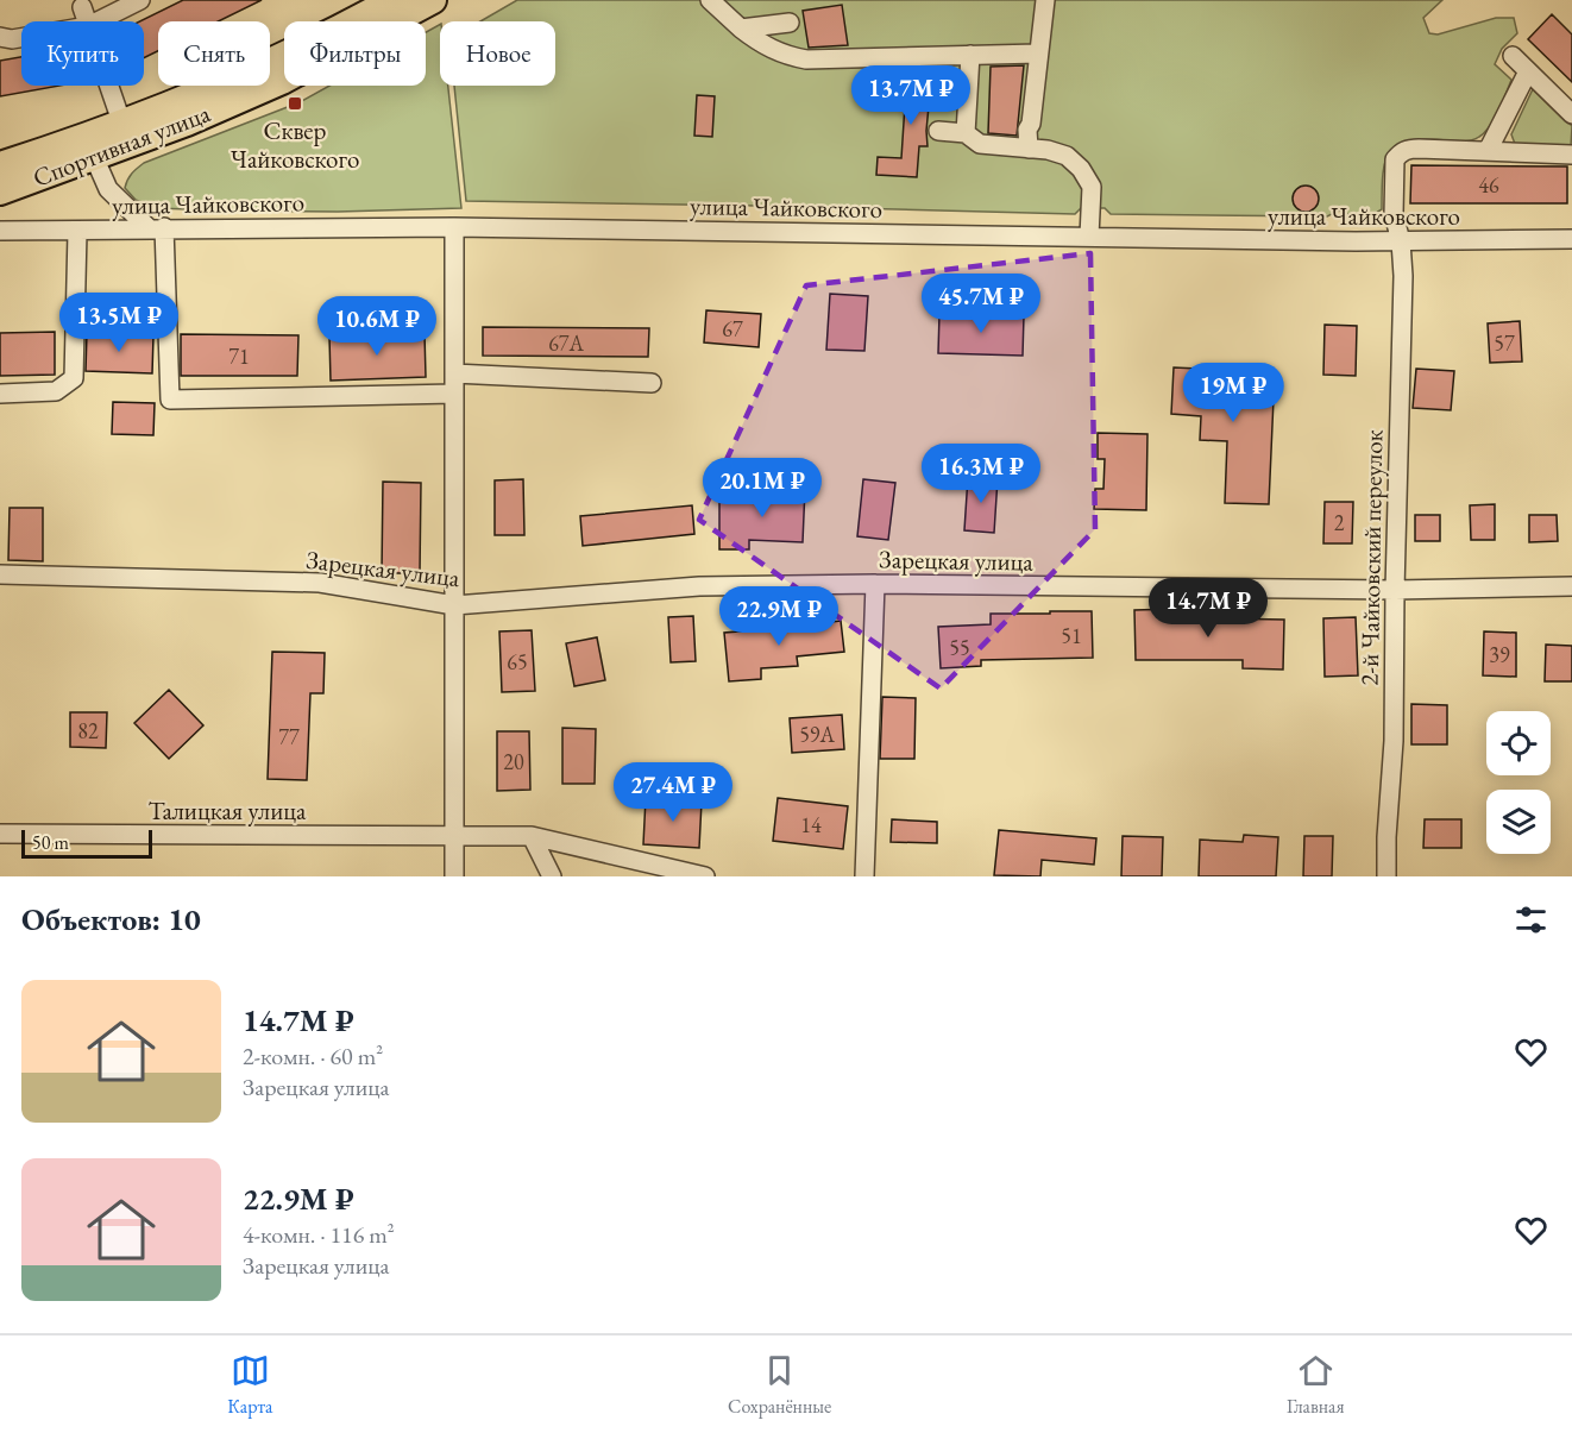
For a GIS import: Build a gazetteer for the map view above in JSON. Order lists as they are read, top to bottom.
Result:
{
  "streets": {
    "highway": ["Спортивная улица"],
    "street": [
      "улица Чайковского",
      "2-й Чайковский переулок",
      "Зарецкая улица",
      "Талицкая улица"
    ]
  },
  "crossings": [
    ["улица Чайковского", "2-й Чайковский переулок"],
    ["2-й Чайковский переулок", "Зарецкая улица"]
  ],
  "places": {
    "transit": ["Сквер Чайковского"]
  },
  "house_numbers": [
    "46",
    "67",
    "67А",
    "57",
    "71",
    "2",
    "51",
    "55",
    "39",
    "65",
    "82",
    "59А",
    "77",
    "20",
    "14"
  ],
  "scale_bar": "50 m",
  "page": {
    "chip": [
      "Купить",
      "Снять",
      "Фильтры",
      "Новое"
    ],
    "price": [
      "13.7M ₽",
      "45.7M ₽",
      "13.5M ₽",
      "10.6M ₽",
      "19M ₽",
      "16.3M ₽",
      "20.1M ₽",
      "14.7M ₽",
      "22.9M ₽",
      "27.4M ₽"
    ],
    "scale": "50 m",
    "heading": "Объектов: 10",
    "list": [
      {
        "name": "14.7M ₽",
        "note": "2-комн. · 60 m² · Зарецкая улица"
      },
      {
        "name": "22.9M ₽",
        "note": "4-комн. · 116 m² · Зарецкая улица"
      }
    ],
    "tabs": ["Карта", "Сохранённые", "Главная"]
  }
}
